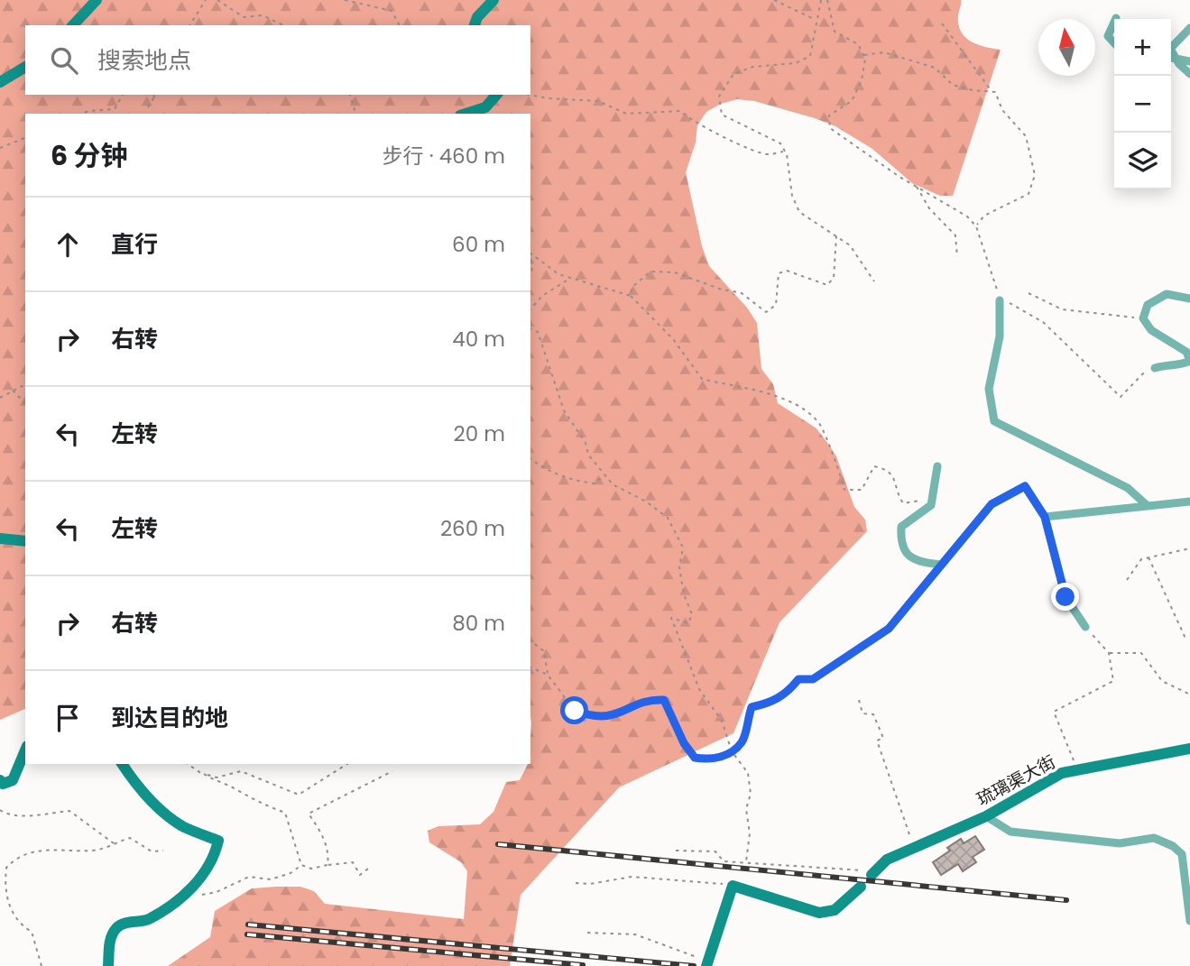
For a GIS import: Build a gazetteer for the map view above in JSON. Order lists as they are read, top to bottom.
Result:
{
  "streets": {
    "street": ["琉璃渠大街"]
  },
  "north": "top",
  "page": {
    "map_buttons": ["+", "−"],
    "search": "搜索地点",
    "heading": ["6 分钟", "步行 · 460 m"],
    "list": [
      ["直行", "60 m"],
      ["右转", "40 m"],
      ["左转", "20 m"],
      ["左转", "260 m"],
      ["右转", "80 m"],
      "到达目的地"
    ]
  }
}
